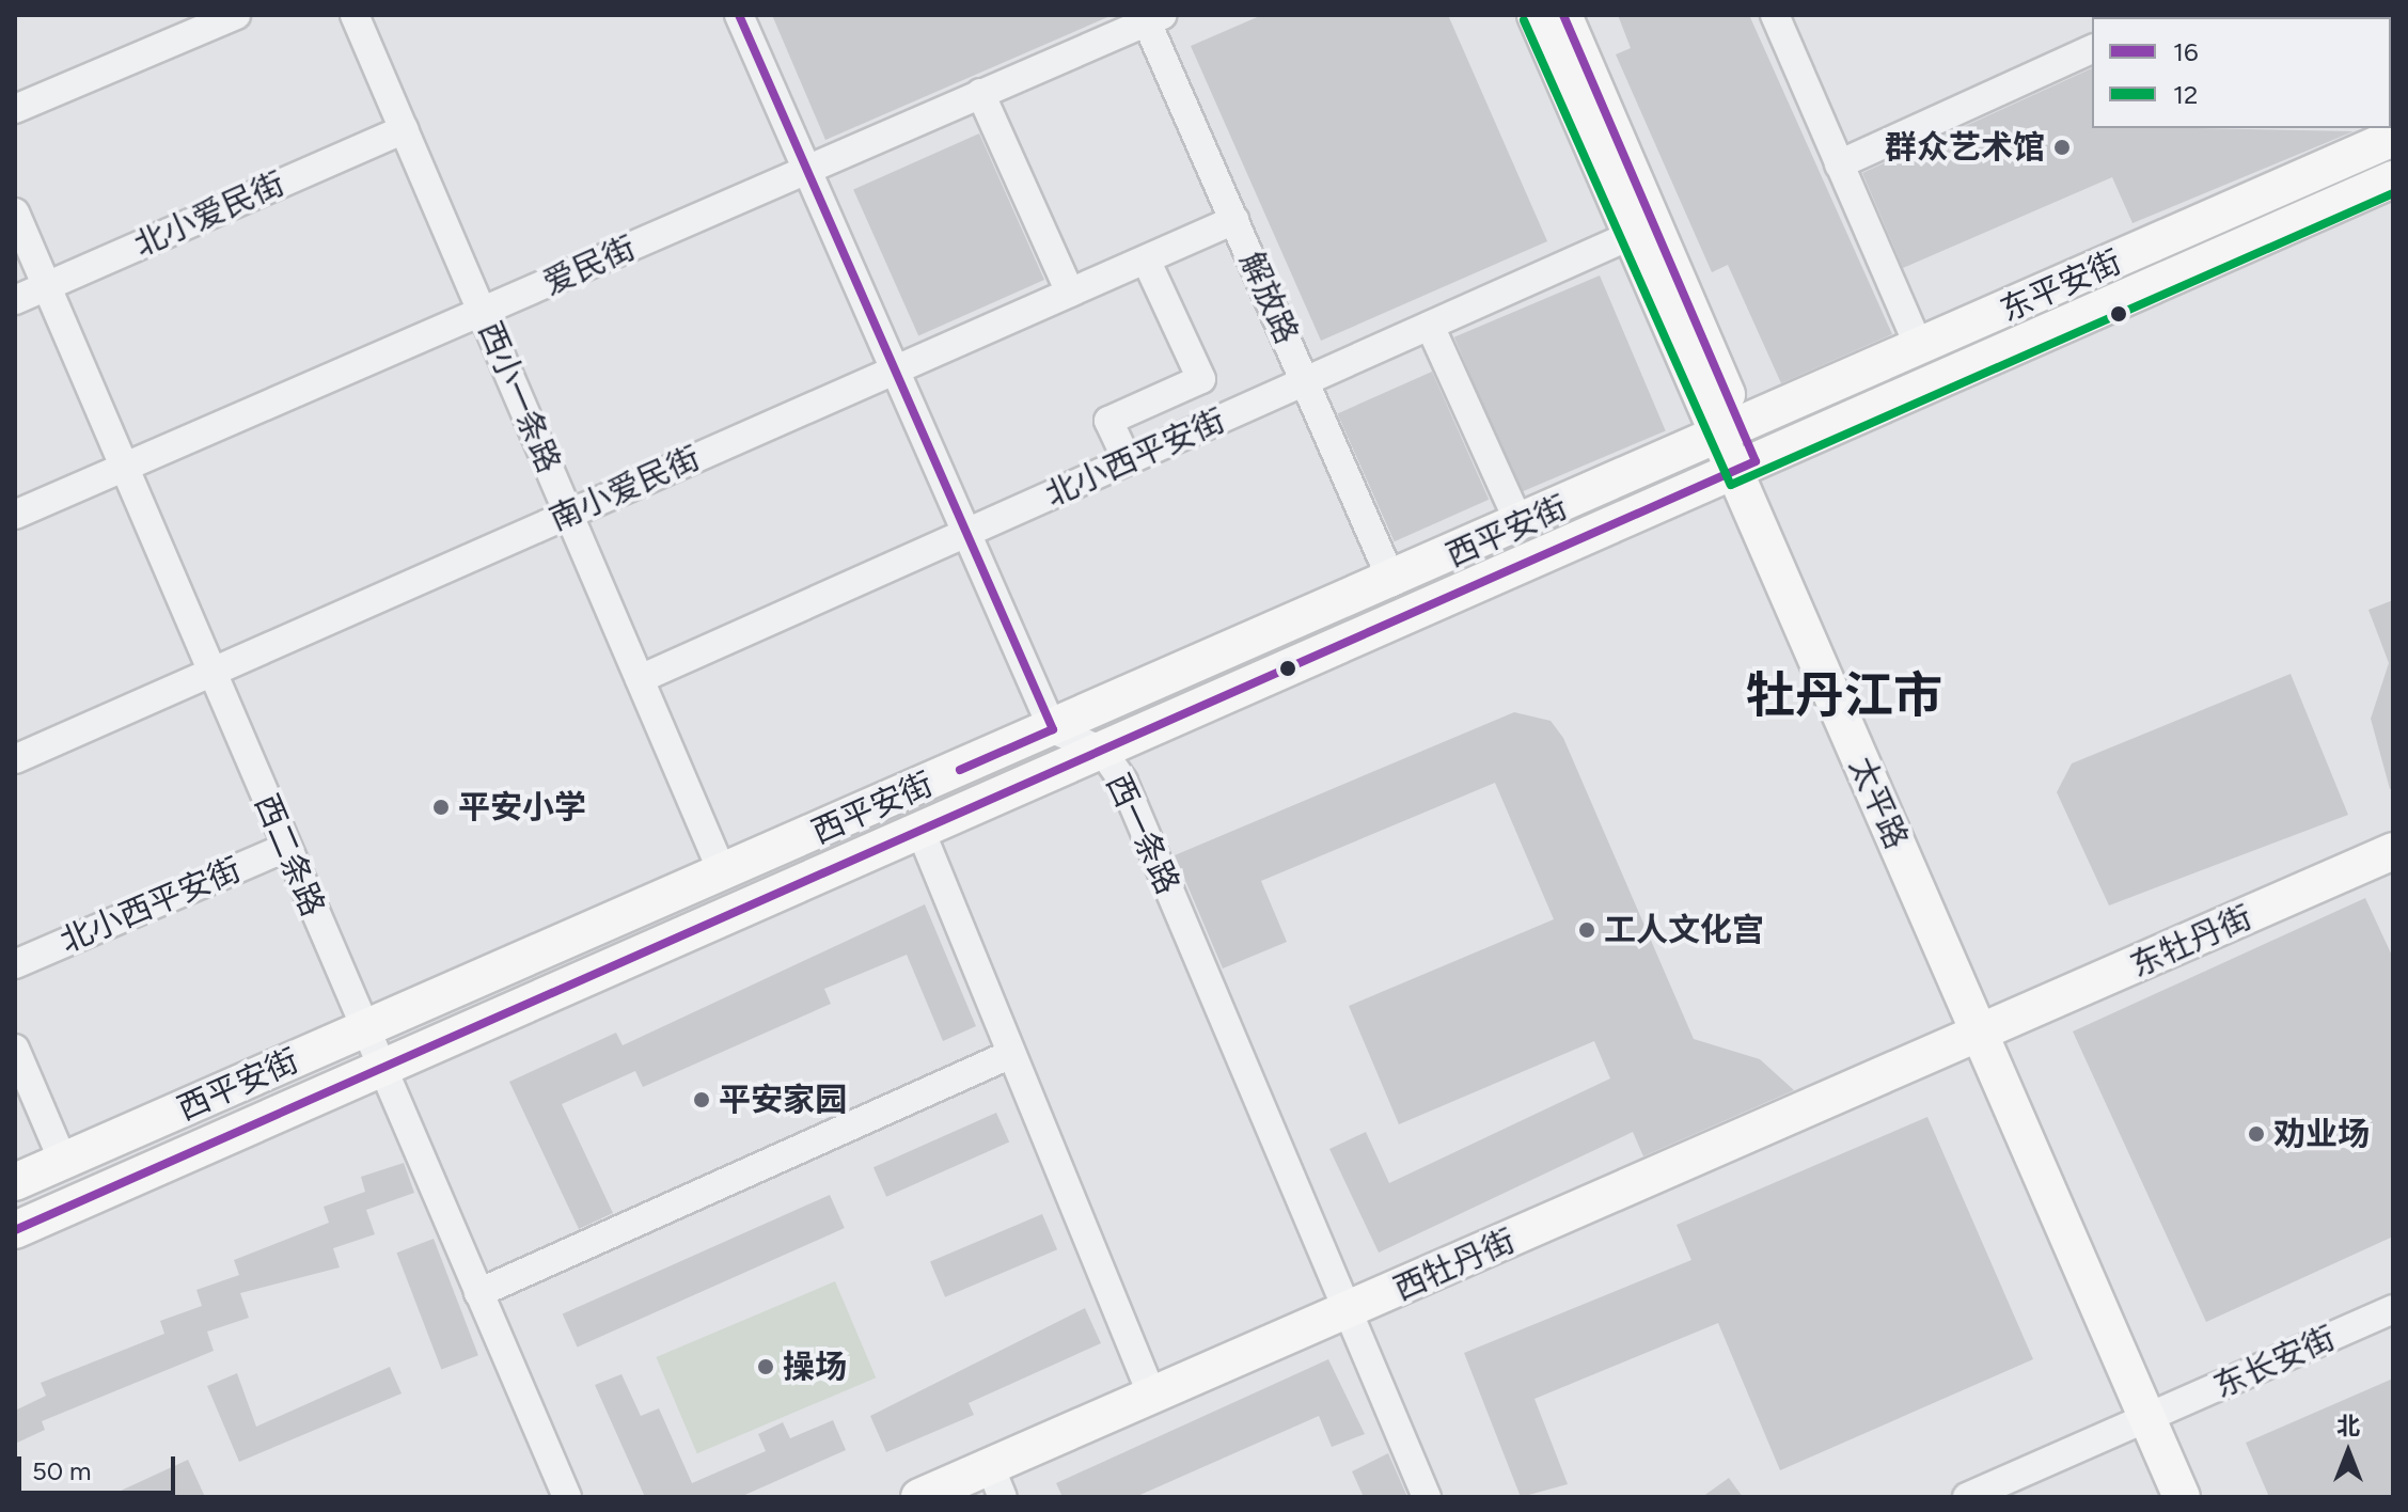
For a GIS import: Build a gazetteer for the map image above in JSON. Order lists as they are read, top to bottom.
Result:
{
  "streets": {
    "main road": [
      "东平安街",
      "西平安街",
      "太平路",
      "东牡丹街",
      "西牡丹街"
    ],
    "street": [
      "北小爱民街",
      "爱民街",
      "解放路",
      "西小一条路",
      "北小西平安街",
      "南小爱民街",
      "西一条路",
      "西二条路",
      "东长安街"
    ]
  },
  "crossings": [
    ["北小爱民街", "西小一条路"],
    ["北小爱民街", "西二条路"],
    ["爱民街", "解放路"],
    ["爱民街", "西小一条路"],
    ["爱民街", "西二条路"],
    ["东平安街", "西平安街"],
    ["东平安街", "太平路"],
    ["解放路", "北小西平安街"],
    ["解放路", "南小爱民街"],
    ["解放路", "西平安街"],
    ["西小一条路", "北小西平安街"],
    ["西小一条路", "南小爱民街"],
    ["西小一条路", "西平安街"],
    ["北小西平安街", "太平路"],
    ["北小西平安街", "西二条路"],
    ["南小爱民街", "西二条路"],
    ["西平安街", "太平路"],
    ["西平安街", "西一条路"],
    ["西平安街", "西二条路"],
    ["太平路", "东牡丹街"],
    ["太平路", "西牡丹街"],
    ["太平路", "东长安街"],
    ["西一条路", "西牡丹街"],
    ["东牡丹街", "西牡丹街"]
  ],
  "districts": ["牡丹江市"],
  "places": [
    "群众艺术馆",
    "平安小学",
    "工人文化宫",
    "平安家园",
    "劝业场",
    "操场"
  ],
  "lines": ["transit line 16", "transit line 12"],
  "legend": ["16", "12"],
  "scale_bar": "50 m",
  "north": "top"
}
